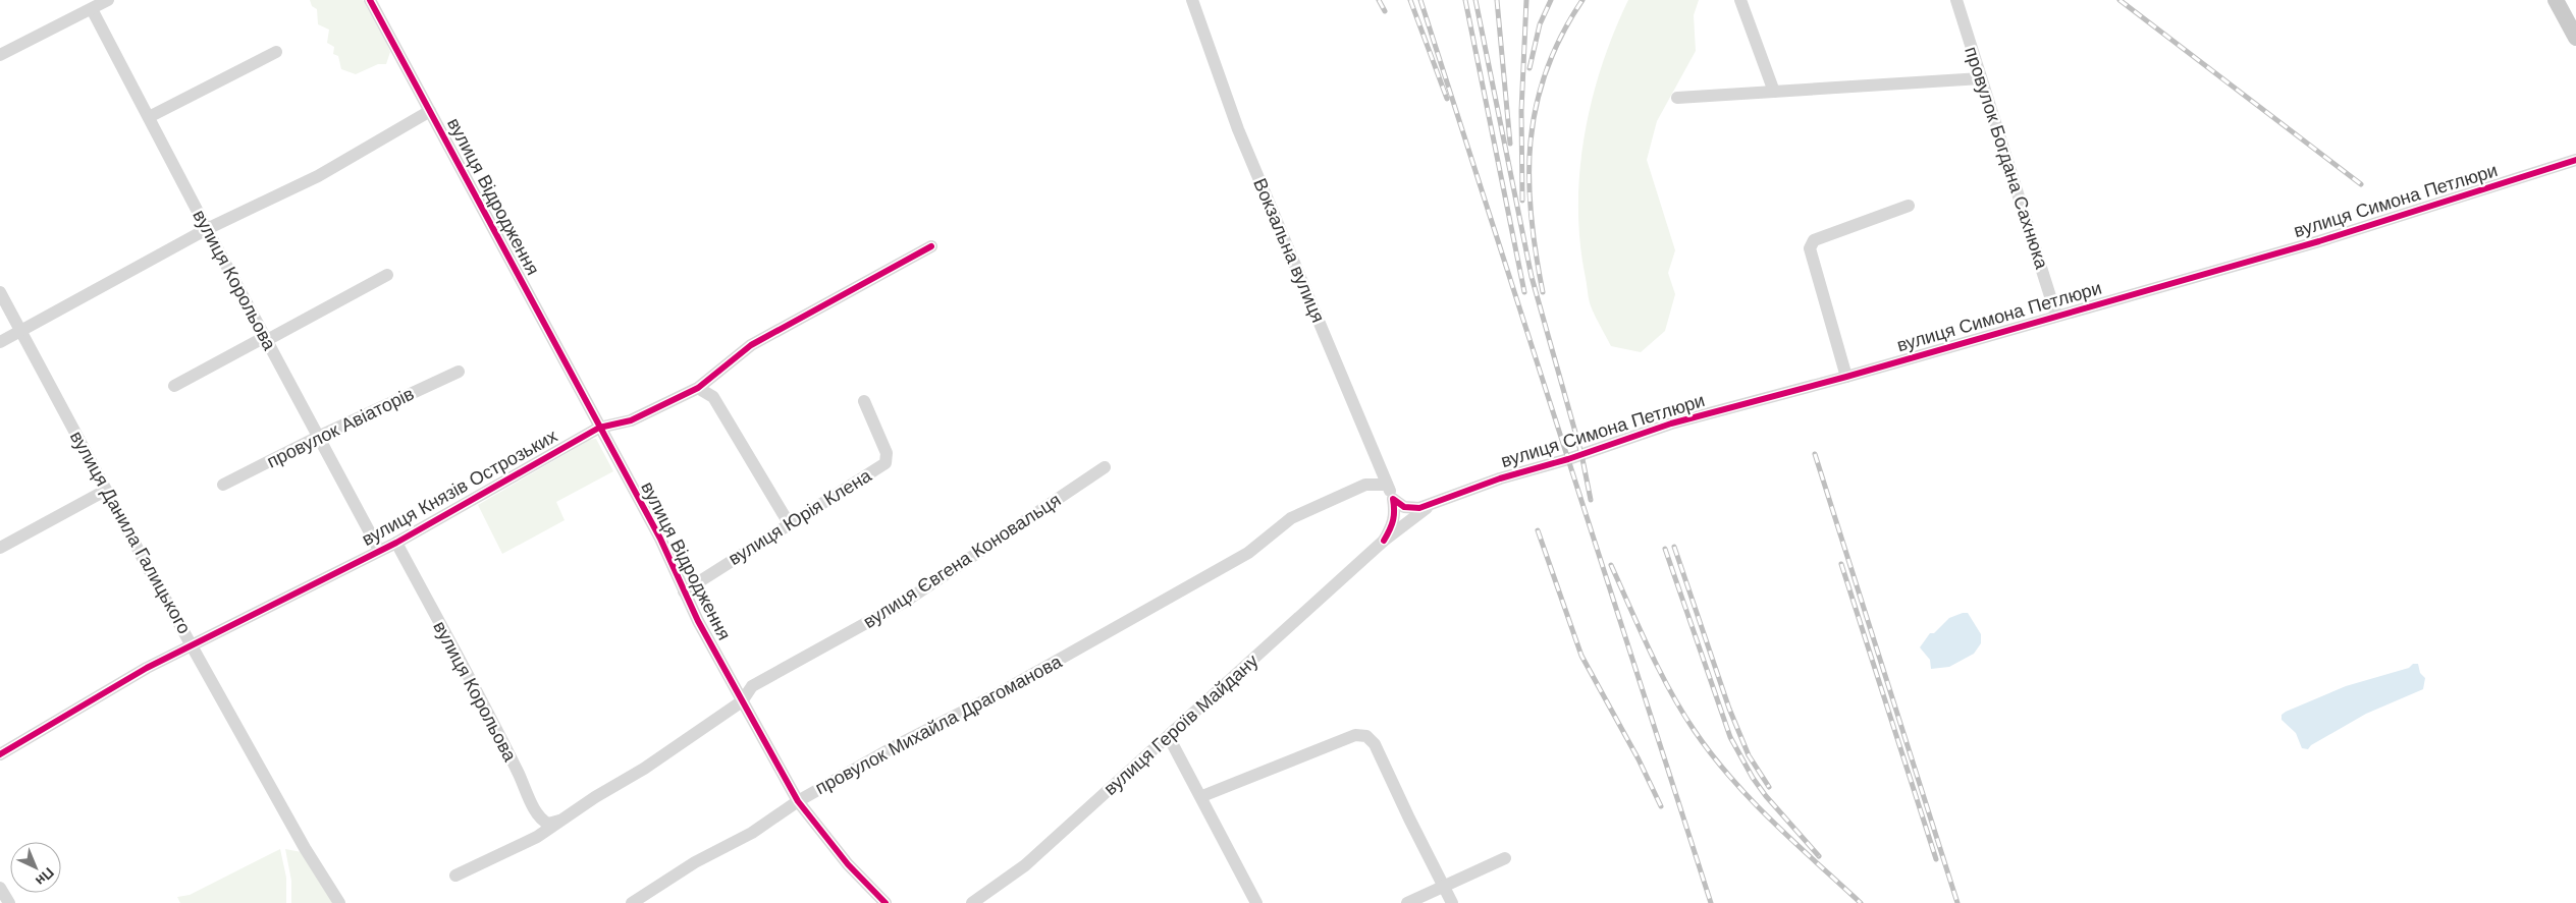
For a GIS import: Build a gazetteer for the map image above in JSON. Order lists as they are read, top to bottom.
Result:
{
  "streets": {
    "street": [
      "провулок Богдана Сахнюка",
      "вулиця Відродження",
      "вулиця Симона Петлюри",
      "Вокзальна вулиця",
      "вулиця Корольова",
      "провулок Авіаторів",
      "вулиця Князів Острозьких",
      "вулиця Юрія Клена",
      "вулиця Данила Галицького",
      "вулиця Євгена Коновальця",
      "провулок Михайла Драгоманова",
      "вулиця Героїв Майдану"
    ]
  },
  "crossings": [
    ["провулок Богдана Сахнюка", "вулиця Симона Петлюри"],
    ["вулиця Відродження", "вулиця Князів Острозьких"],
    ["вулиця Відродження", "вулиця Юрія Клена"],
    ["вулиця Відродження", "вулиця Євгена Коновальця"],
    ["вулиця Відродження", "провулок Михайла Драгоманова"],
    ["вулиця Симона Петлюри", "вулиця Героїв Майдану"],
    ["Вокзальна вулиця", "провулок Михайла Драгоманова"],
    ["вулиця Корольова", "провулок Авіаторів"],
    ["вулиця Корольова", "вулиця Князів Острозьких"],
    ["вулиця Корольова", "вулиця Євгена Коновальця"],
    ["вулиця Князів Острозьких", "вулиця Данила Галицького"]
  ],
  "north": "bottom right"
}
